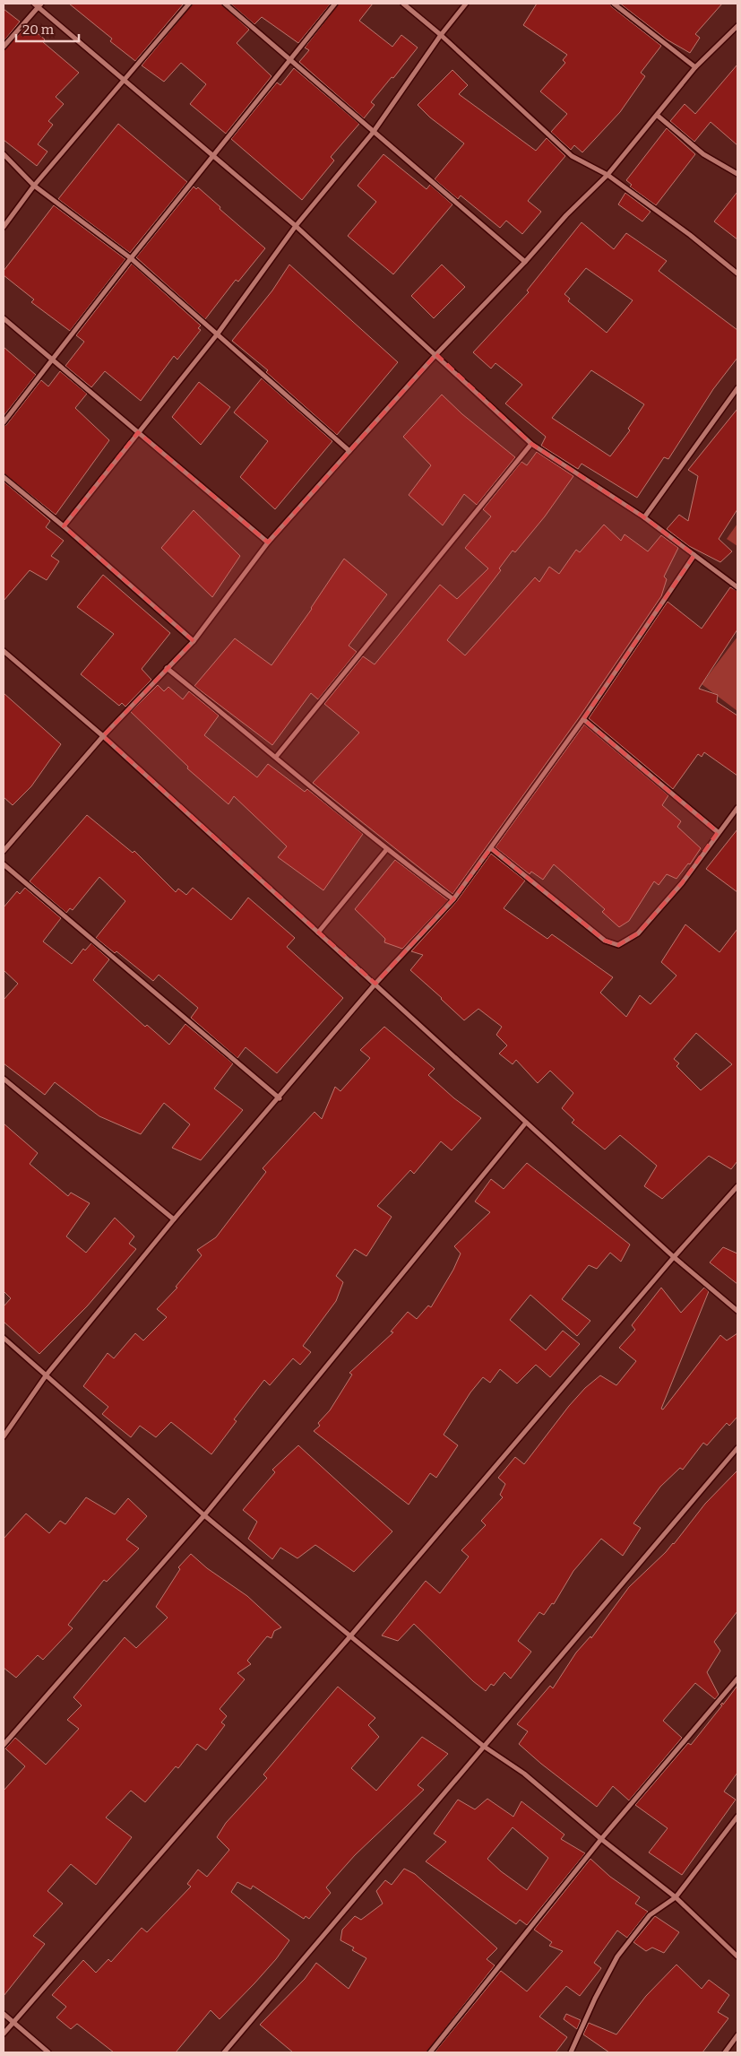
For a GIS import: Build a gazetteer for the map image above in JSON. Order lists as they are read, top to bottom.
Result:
{
  "scale_bar": "20 m"
}
